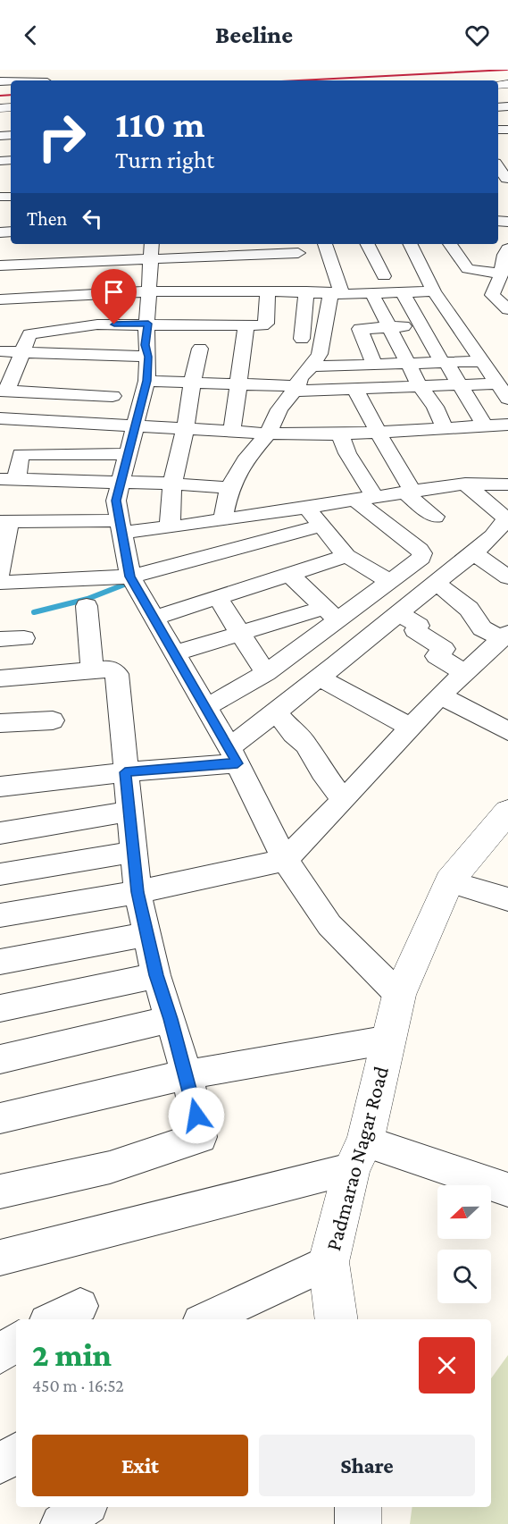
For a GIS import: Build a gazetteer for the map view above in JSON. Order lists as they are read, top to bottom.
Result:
{
  "streets": {
    "street": ["Padmarao Nagar Road"]
  },
  "north": "left",
  "page": {
    "header": "Beeline",
    "turn": ["110 m", "Turn right"],
    "then": "Then",
    "heading": ["2 min", "450 m · 16:52"],
    "buttons": ["Exit", "Share"]
  }
}
